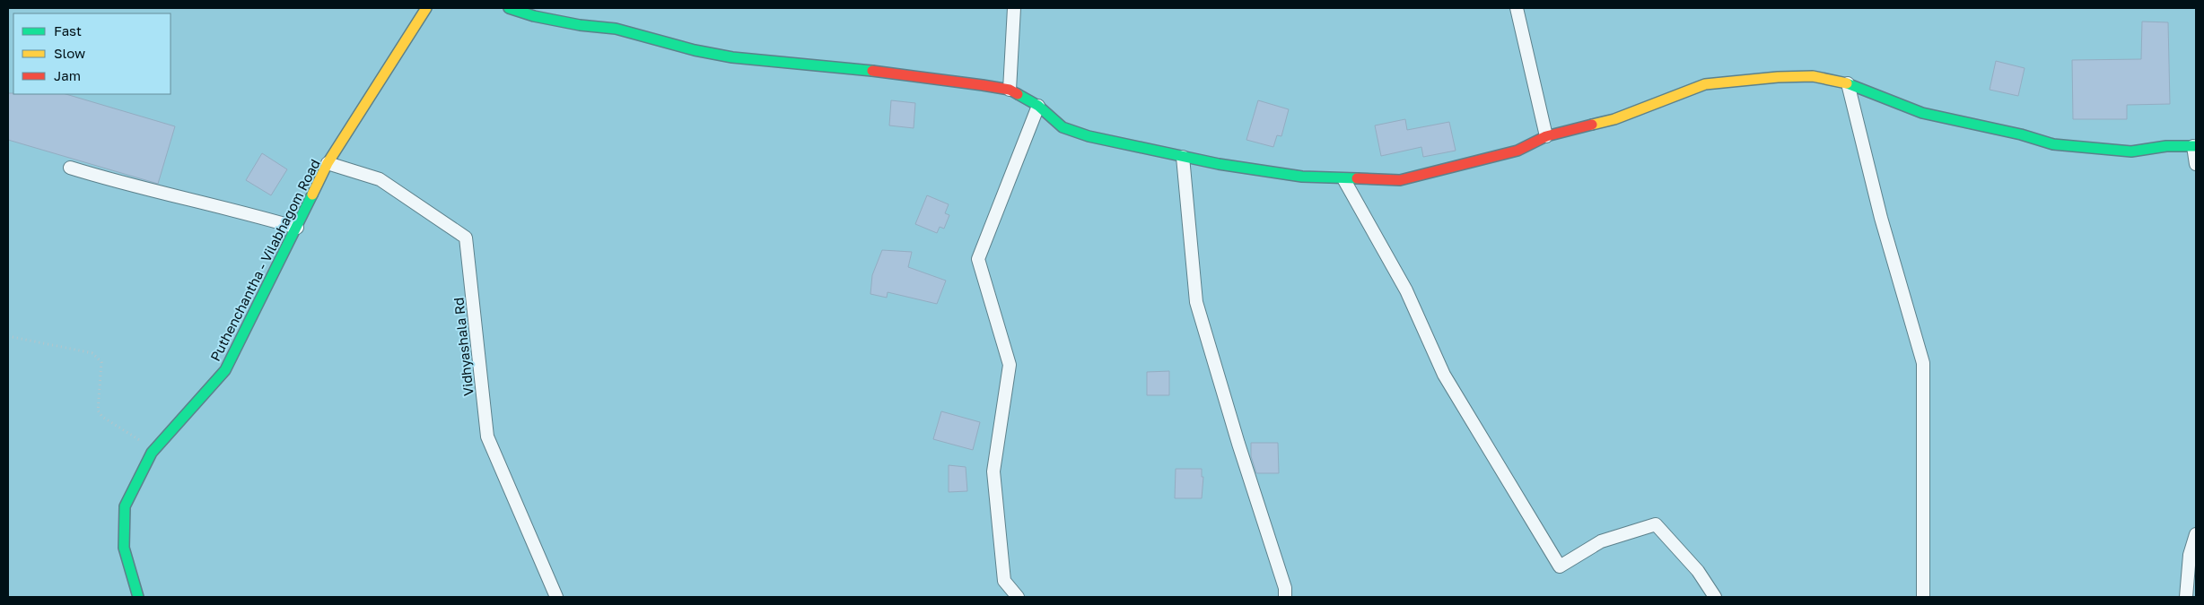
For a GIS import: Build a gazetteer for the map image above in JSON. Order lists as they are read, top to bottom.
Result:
{
  "streets": {
    "street": ["Puthenchantha - Vilabhagom Road", "Vidhyashala Rd"]
  },
  "crossings": [
    ["Puthenchantha - Vilabhagom Road", "Vidhyashala Rd"]
  ],
  "legend": ["Fast", "Slow", "Jam"]
}
